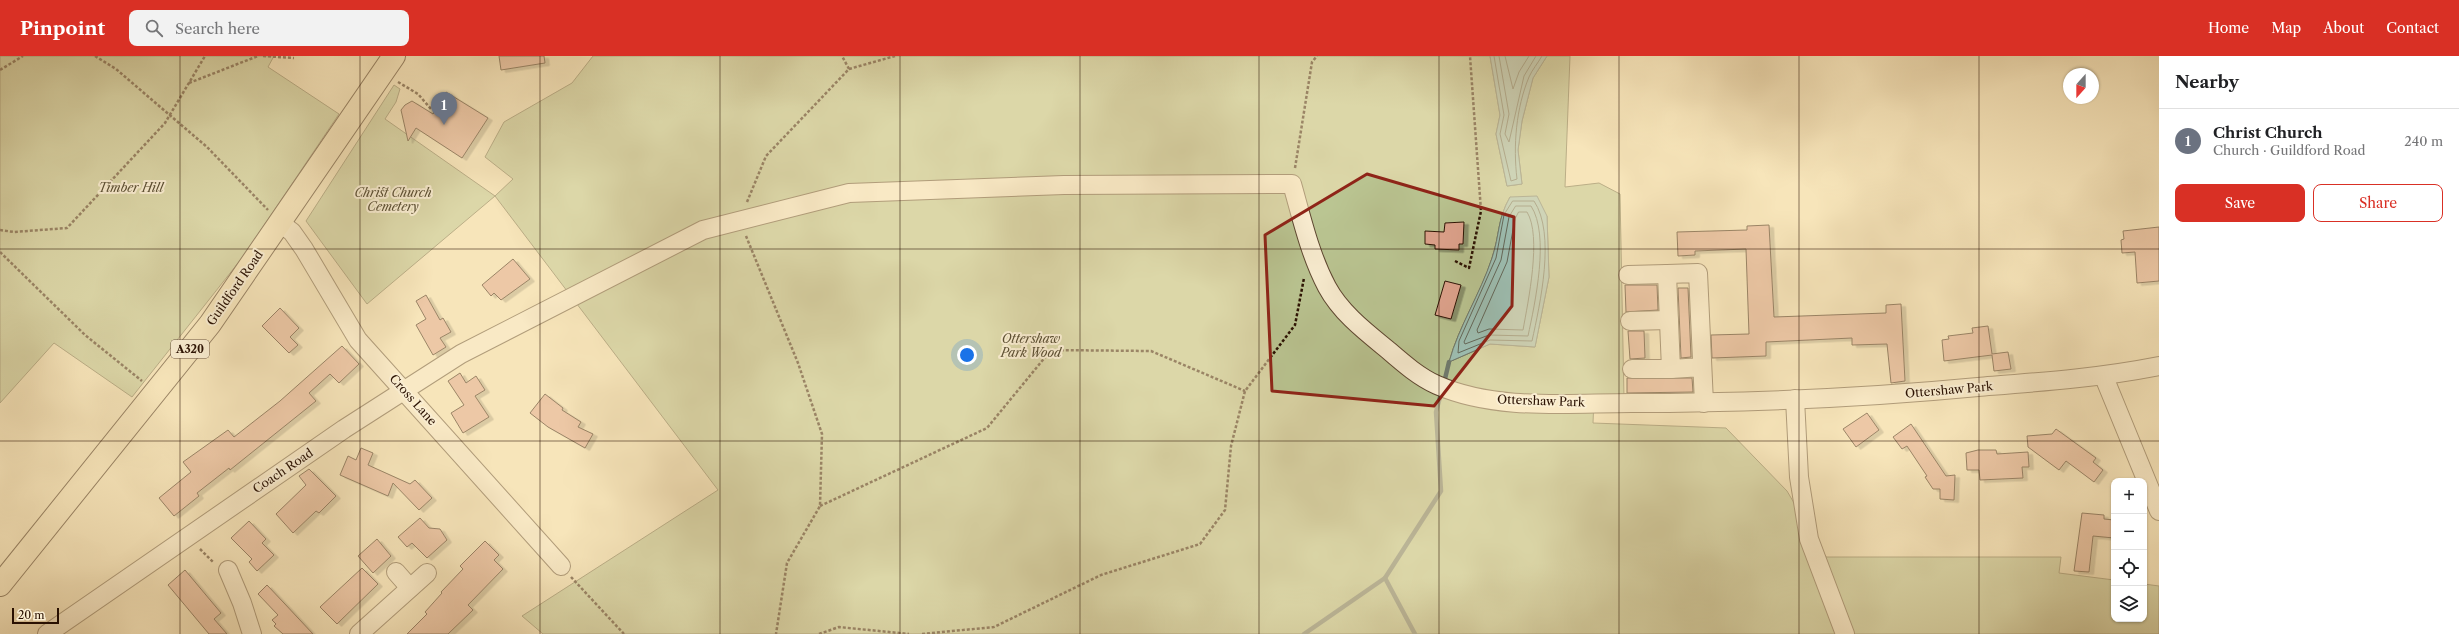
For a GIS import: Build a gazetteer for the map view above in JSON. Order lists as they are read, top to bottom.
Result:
{
  "streets": {
    "main road": ["Guildford Road", "A320"],
    "street": ["Ottershaw Park", "Cross Lane", "Coach Road"]
  },
  "crossings": [
    ["Guildford Road", "Cross Lane"],
    ["Ottershaw Park", "Coach Road"],
    ["Cross Lane", "Coach Road"]
  ],
  "parks": ["Timber Hill", "Christ Church Cemetery", "Ottershaw Park Wood"],
  "scale_bar": "20 m",
  "north": "bottom",
  "page": {
    "header": "Pinpoint",
    "search": "Search here",
    "nav": [
      "Home",
      "Map",
      "About",
      "Contact"
    ],
    "heading": "Nearby",
    "pins": "1",
    "list": [
      {
        "mark": "1",
        "name": "Christ Church",
        "note": "Church · Guildford Road",
        "value": "240 m"
      }
    ],
    "buttons": ["Save", "Share"],
    "map_buttons": ["+", "−"],
    "scale": "20 m"
  }
}
